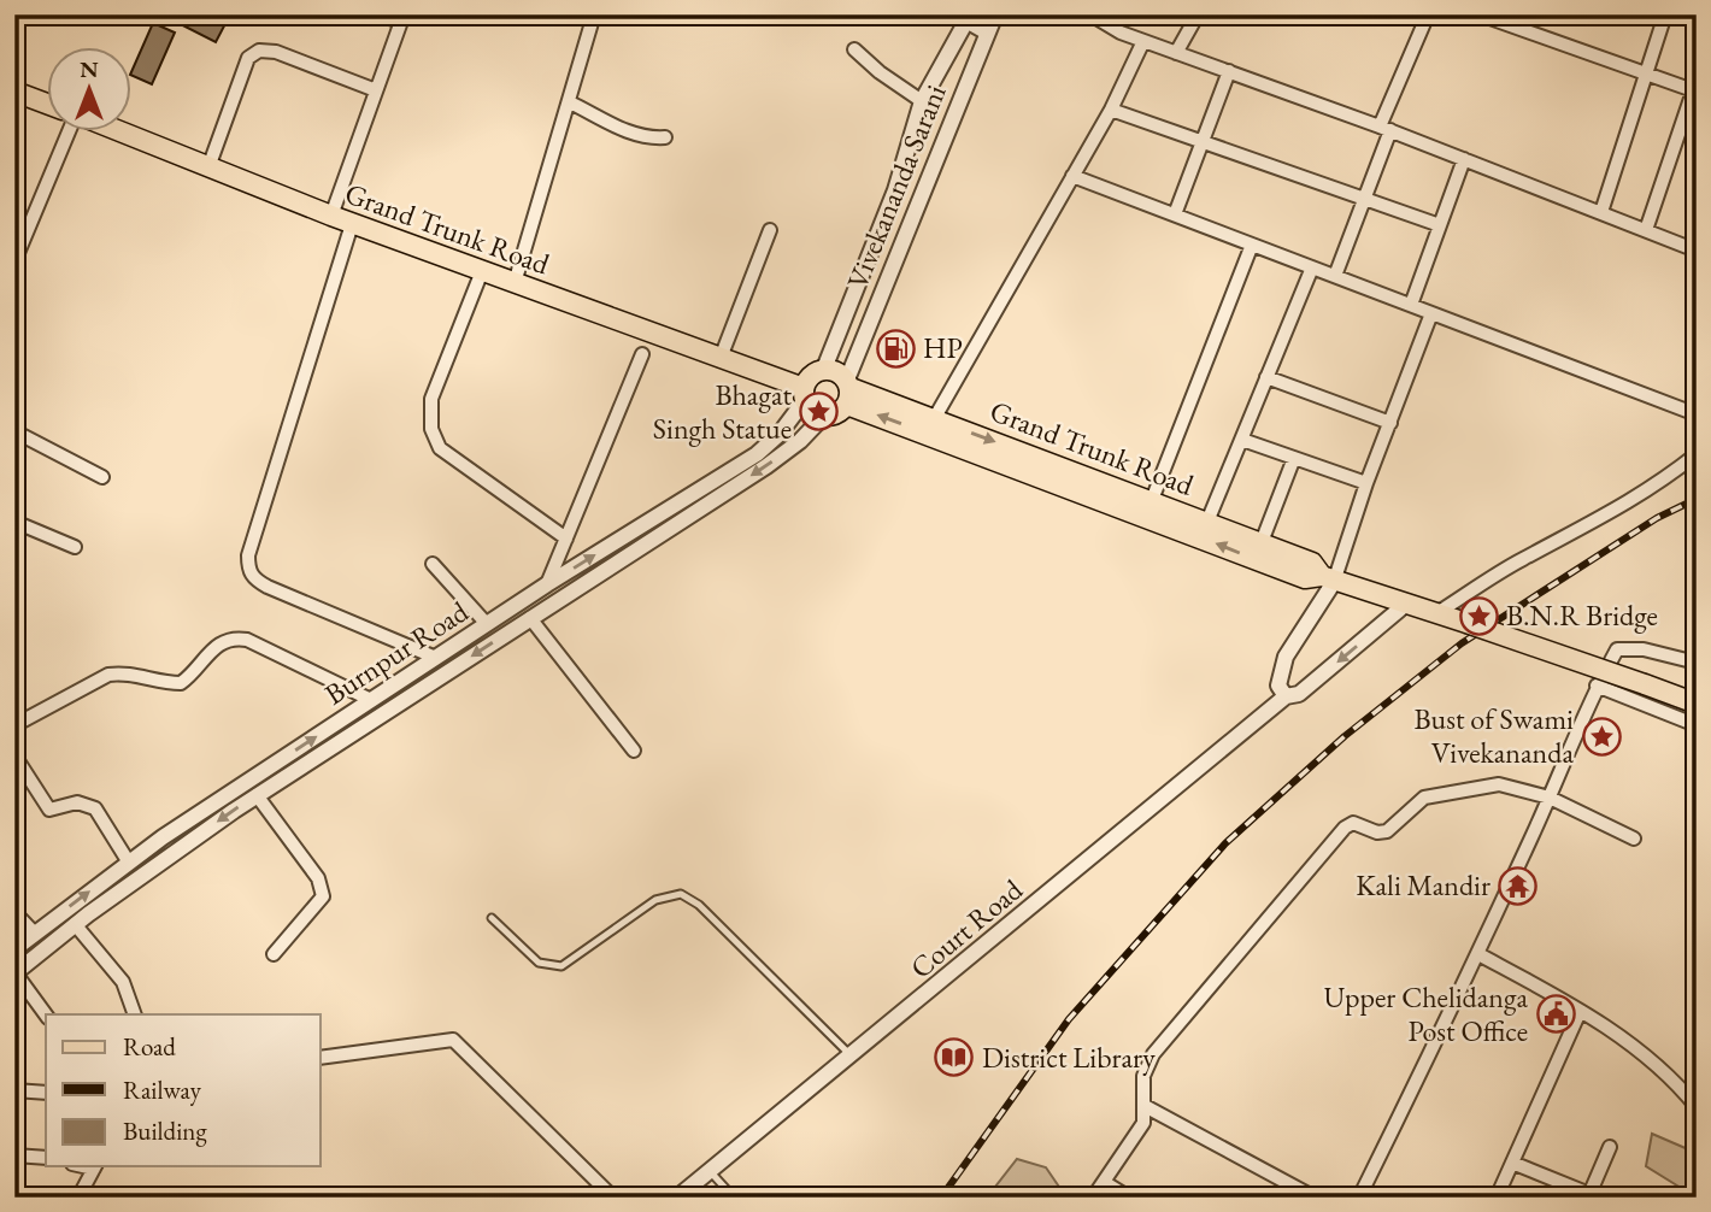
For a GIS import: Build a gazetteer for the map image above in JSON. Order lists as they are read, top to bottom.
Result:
{
  "streets": {
    "main road": ["Grand Trunk Road"],
    "street": ["Vivekananda Sarani", "Burnpur Road", "Court Road"]
  },
  "crossings": [
    ["Vivekananda Sarani", "Grand Trunk Road"],
    ["Vivekananda Sarani", "Burnpur Road"],
    ["Grand Trunk Road", "Burnpur Road"]
  ],
  "places": {
    "fuel station": ["HP"],
    "place": ["Bhagat Singh Statue", "B.N.R Bridge", "Bust of Swami Vivekananda"],
    "temple": ["Kali Mandir"],
    "public building": ["Upper Chelidanga Post Office"],
    "library": ["District Library"]
  },
  "legend": ["Road", "Railway", "Building"],
  "north": "top"
}
